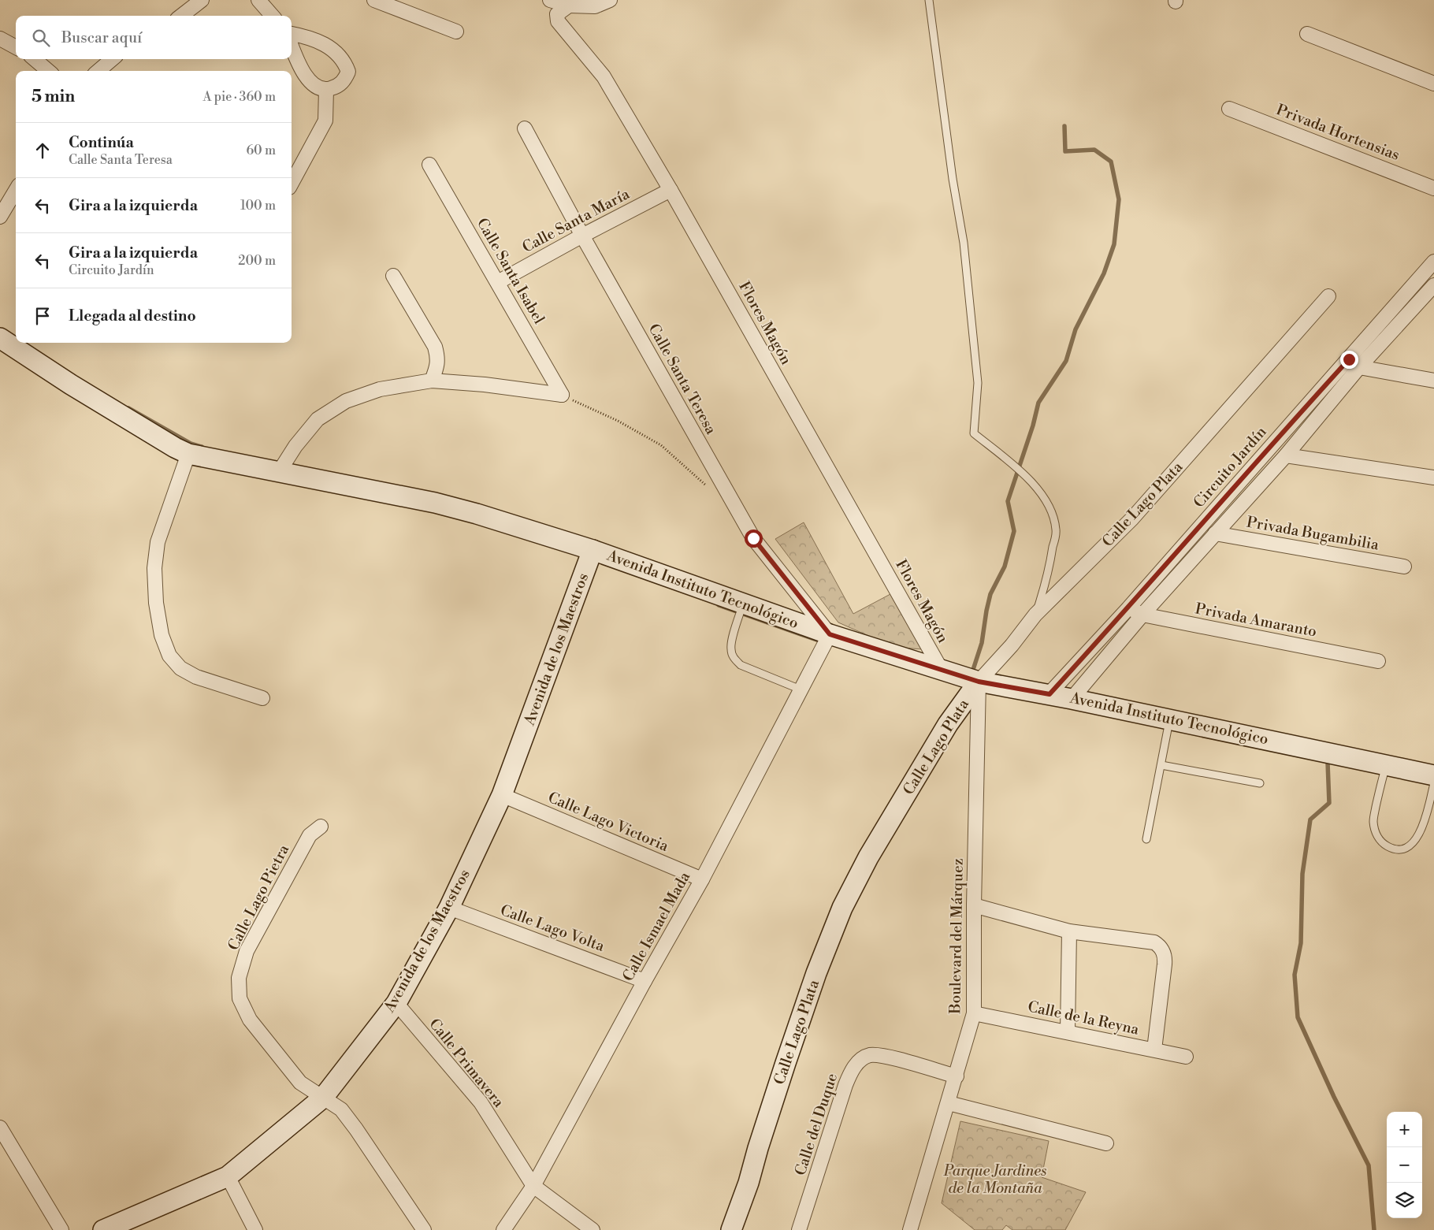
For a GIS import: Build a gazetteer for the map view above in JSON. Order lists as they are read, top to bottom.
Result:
{
  "streets": {
    "street": [
      "Privada Hortensias",
      "Calle Santa María",
      "Calle Santa Isabel",
      "Flores Magón",
      "Calle Santa Teresa",
      "Circuito Jardín",
      "Calle Lago Plata",
      "Privada Bugambilia",
      "Avenida Instituto Tecnológico",
      "Privada Amaranto",
      "Avenida de los Maestros",
      "Calle Lago Victoria",
      "Calle Lago Pietra",
      "Calle Ismael Mada",
      "Calle Lago Volta",
      "Boulevard del Márquez",
      "Calle de la Reyna",
      "Calle Primavera",
      "Calle del Duque"
    ]
  },
  "crossings": [
    ["Calle Santa María", "Calle Santa Isabel"],
    ["Calle Santa María", "Flores Magón"],
    ["Calle Santa María", "Calle Santa Teresa"],
    ["Flores Magón", "Avenida Instituto Tecnológico"],
    ["Calle Santa Teresa", "Avenida Instituto Tecnológico"],
    ["Calle Santa Teresa", "Calle Ismael Mada"],
    ["Circuito Jardín", "Avenida Instituto Tecnológico"],
    ["Circuito Jardín", "Privada Amaranto"],
    ["Calle Lago Plata", "Avenida Instituto Tecnológico"],
    ["Calle Lago Plata", "Boulevard del Márquez"],
    ["Avenida Instituto Tecnológico", "Avenida de los Maestros"],
    ["Avenida Instituto Tecnológico", "Calle Ismael Mada"],
    ["Avenida Instituto Tecnológico", "Boulevard del Márquez"],
    ["Avenida de los Maestros", "Calle Lago Victoria"],
    ["Avenida de los Maestros", "Calle Lago Pietra"],
    ["Avenida de los Maestros", "Calle Lago Volta"],
    ["Avenida de los Maestros", "Calle Primavera"],
    ["Calle Lago Victoria", "Calle Ismael Mada"],
    ["Calle Ismael Mada", "Calle Lago Volta"],
    ["Calle Ismael Mada", "Calle Primavera"],
    ["Boulevard del Márquez", "Calle de la Reyna"],
    ["Boulevard del Márquez", "Calle del Duque"]
  ],
  "parks": ["Parque Jardines de la Montaña"],
  "page": {
    "search": "Buscar aquí",
    "heading": ["5 min", "A pie · 360 m"],
    "list": [
      ["Continúa", "Calle Santa Teresa", "60 m"],
      ["Gira a la izquierda", "100 m"],
      ["Gira a la izquierda", "Circuito Jardín", "200 m"],
      "Llegada al destino"
    ],
    "map_buttons": ["+", "−"]
  }
}
